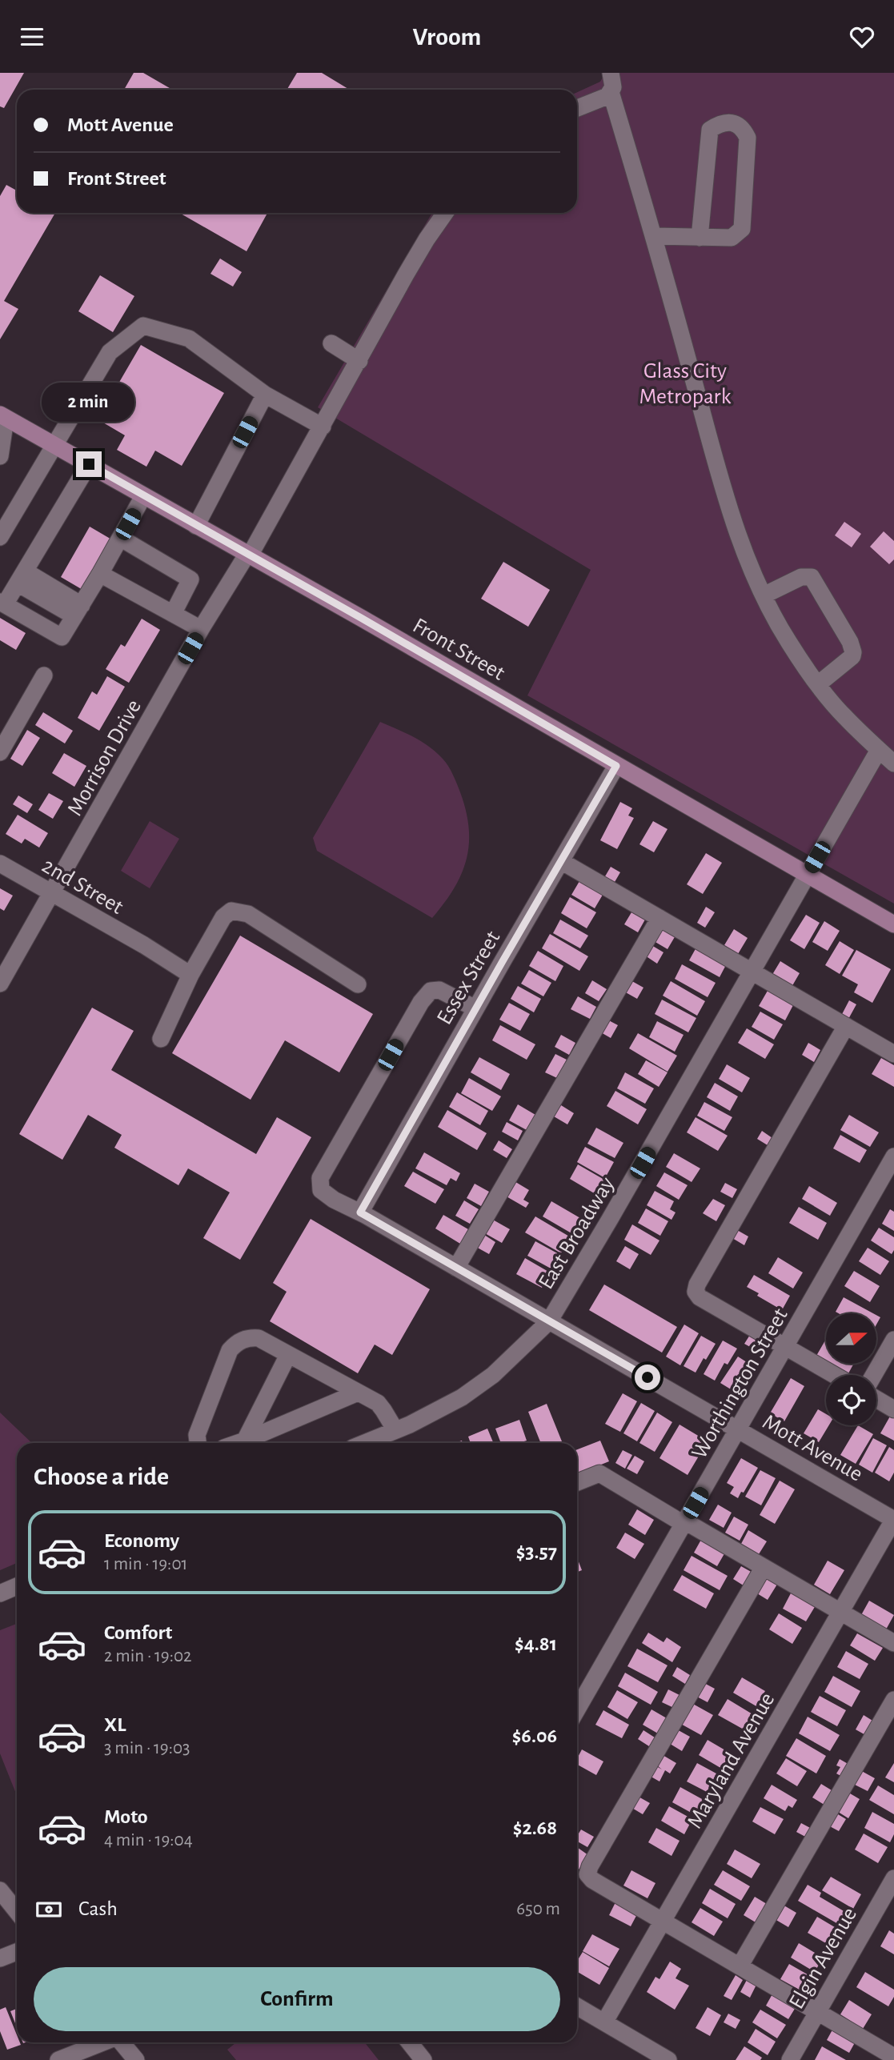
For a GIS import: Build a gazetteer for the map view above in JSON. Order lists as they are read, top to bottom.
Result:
{
  "streets": {
    "main road": ["Front Street"],
    "street": [
      "Morrison Drive",
      "2nd Street",
      "Essex Street",
      "East Broadway",
      "Worthington Street",
      "Mott Avenue",
      "Maryland Avenue",
      "Elgin Avenue"
    ]
  },
  "crossings": [
    ["Front Street", "Morrison Drive"],
    ["Front Street", "Essex Street"],
    ["Front Street", "East Broadway"],
    ["Morrison Drive", "2nd Street"],
    ["Essex Street", "Mott Avenue"],
    ["East Broadway", "Mott Avenue"],
    ["Worthington Street", "Mott Avenue"],
    ["Mott Avenue", "Maryland Avenue"]
  ],
  "parks": ["Glass City Metropark"],
  "north": "right",
  "page": {
    "header": "Vroom",
    "banner": ["Mott Avenue", "Front Street"],
    "bubble": "2 min",
    "heading": "Choose a ride",
    "list": [
      {
        "name": "Economy",
        "note": "1 min · 19:01",
        "value": "$3.57"
      },
      {
        "name": "Comfort",
        "note": "2 min · 19:02",
        "value": "$4.81"
      },
      {
        "name": "XL",
        "note": "3 min · 19:03",
        "value": "$6.06"
      },
      {
        "name": "Moto",
        "note": "4 min · 19:04",
        "value": "$2.68"
      }
    ],
    "pay": ["Cash", "650 m"],
    "buttons": "Confirm"
  }
}
